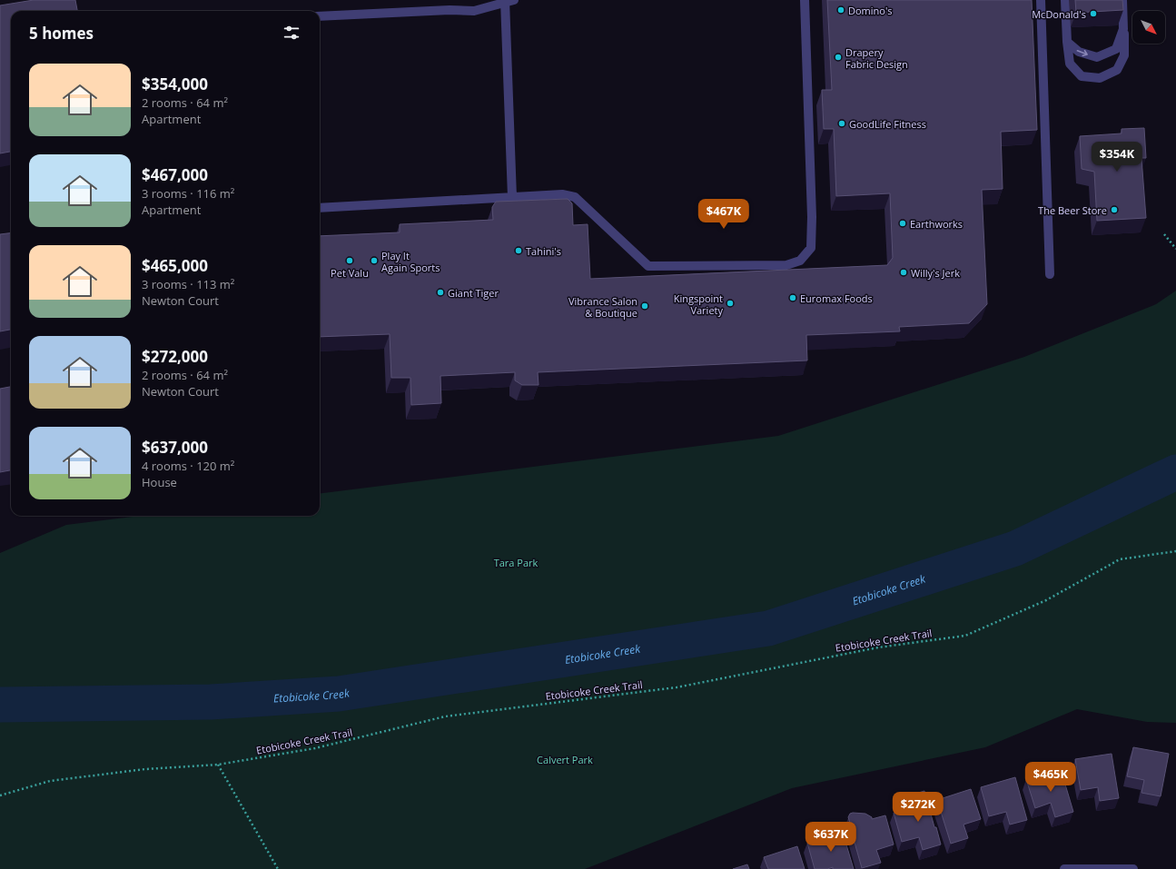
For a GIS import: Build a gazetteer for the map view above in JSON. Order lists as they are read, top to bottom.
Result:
{
  "streets": {
    "path": ["Etobicoke Creek Trail"]
  },
  "water": ["Etobicoke Creek"],
  "parks": ["Tara Park", "Calvert Park"],
  "places": [
    "Domino's",
    "McDonald's",
    "Drapery Fabric Design",
    "GoodLife Fitness",
    "The Beer Store",
    "Earthworks",
    "Tahini's",
    "Pet Valu",
    "Play It Again Sports",
    "Willy's Jerk",
    "Giant Tiger",
    "Euromax Foods",
    "Kingspoint Variety",
    "Vibrance Salon & Boutique"
  ],
  "north": "bottom right",
  "page": {
    "heading": "5 homes",
    "list": [
      {
        "name": "$354,000",
        "note": "2 rooms · 64 m² · Apartment"
      },
      {
        "name": "$467,000",
        "note": "3 rooms · 116 m² · Apartment"
      },
      {
        "name": "$465,000",
        "note": "3 rooms · 113 m² · Newton Court"
      },
      {
        "name": "$272,000",
        "note": "2 rooms · 64 m² · Newton Court"
      },
      {
        "name": "$637,000",
        "note": "4 rooms · 120 m² · House"
      }
    ],
    "price": [
      "$354K",
      "$467K",
      "$465K",
      "$272K",
      "$637K"
    ]
  }
}
